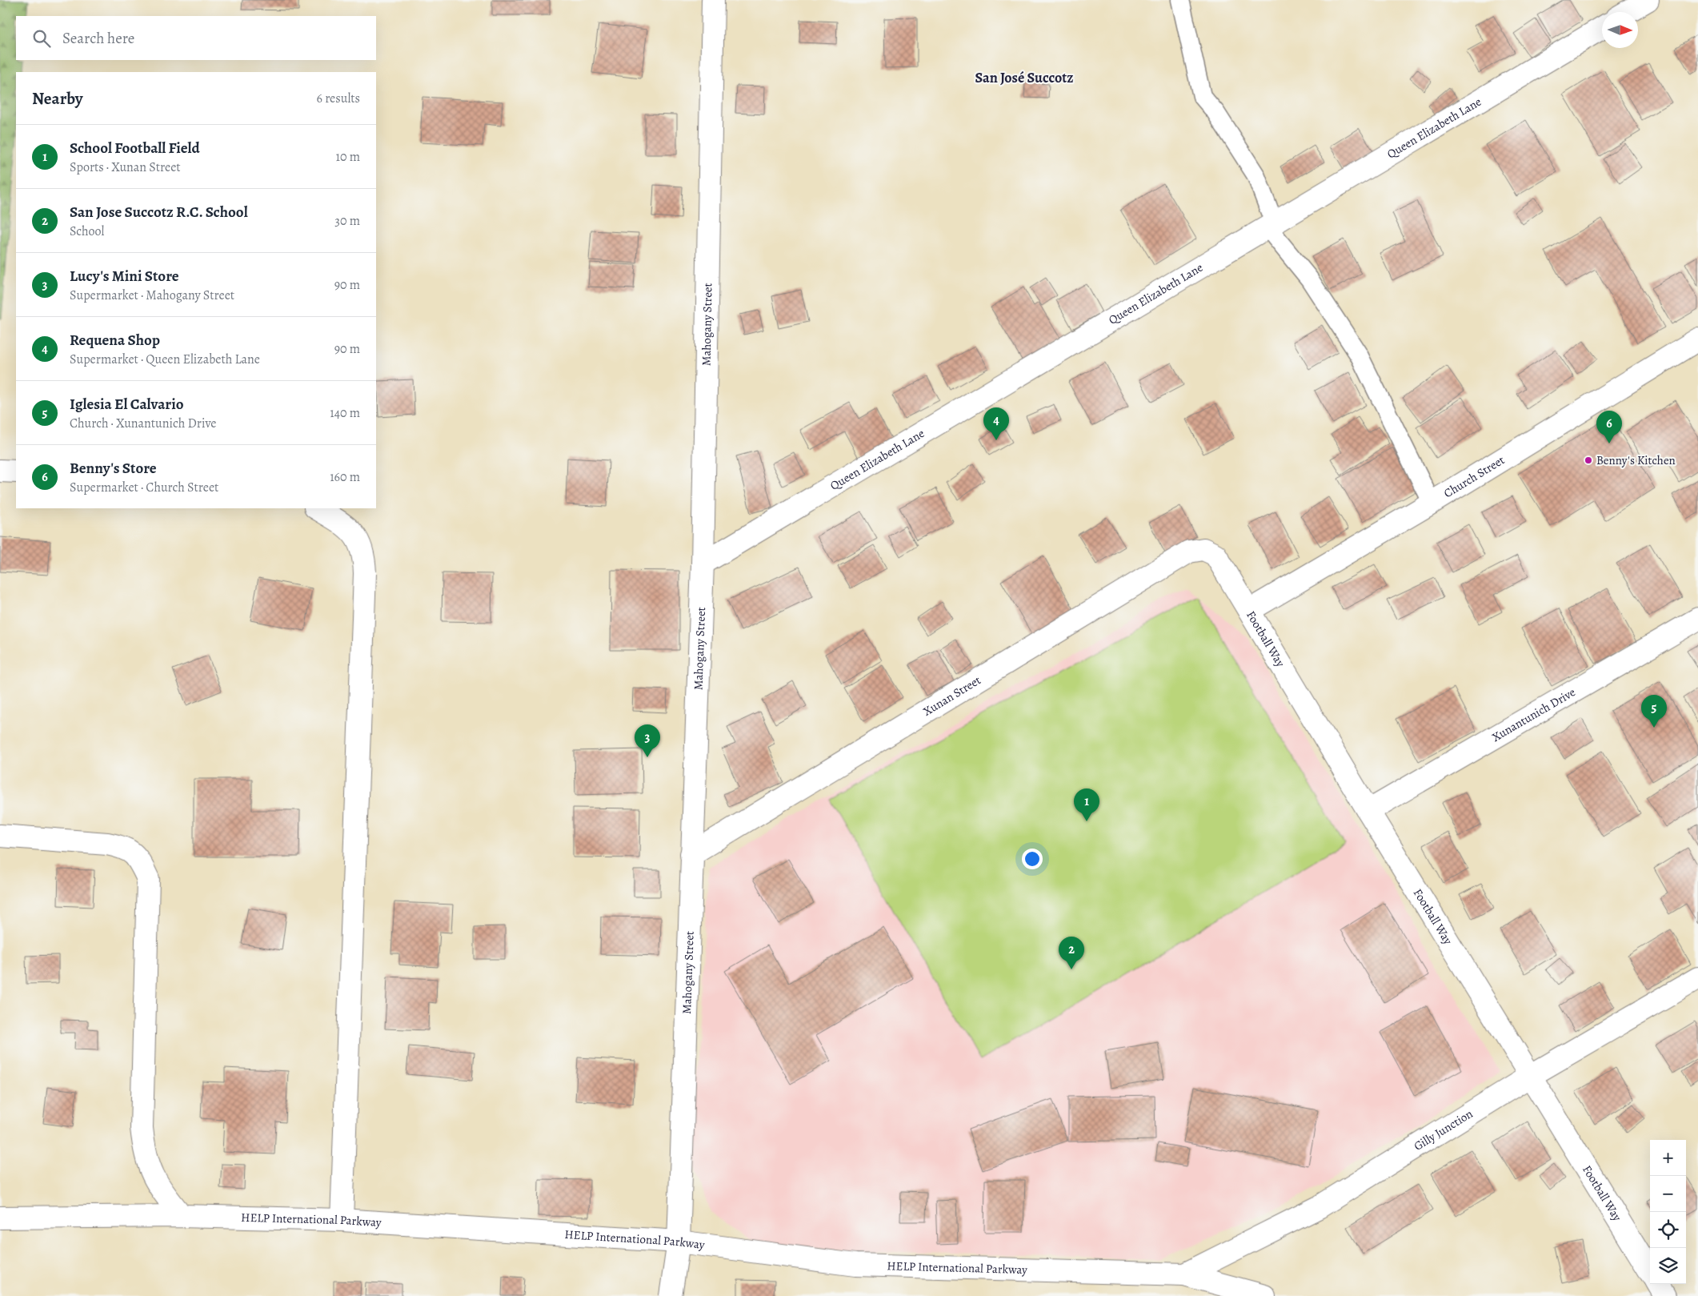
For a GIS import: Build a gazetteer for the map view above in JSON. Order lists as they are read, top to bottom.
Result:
{
  "streets": {
    "street": [
      "Queen Elizabeth Lane",
      "Mahogany Street",
      "Church Street",
      "Football Way",
      "Xunan Street",
      "Xunantunich Drive",
      "Gilly Junction",
      "HELP International Parkway"
    ]
  },
  "crossings": [
    ["Queen Elizabeth Lane", "Mahogany Street"],
    ["Mahogany Street", "Xunan Street"],
    ["Mahogany Street", "HELP International Parkway"],
    ["Church Street", "Football Way"],
    ["Football Way", "Xunan Street"],
    ["Football Way", "Xunantunich Drive"],
    ["Football Way", "Gilly Junction"],
    ["Gilly Junction", "HELP International Parkway"]
  ],
  "districts": ["San José Succotz"],
  "places": ["Benny's Kitchen"],
  "north": "right",
  "page": {
    "search": "Search here",
    "heading": ["Nearby", "6 results"],
    "list": [
      {
        "mark": "1",
        "name": "School Football Field",
        "note": "Sports · Xunan Street",
        "value": "10 m"
      },
      {
        "mark": "2",
        "name": "San Jose Succotz R.C. School",
        "note": "School",
        "value": "30 m"
      },
      {
        "mark": "3",
        "name": "Lucy's Mini Store",
        "note": "Supermarket · Mahogany Street",
        "value": "90 m"
      },
      {
        "mark": "4",
        "name": "Requena Shop",
        "note": "Supermarket · Queen Elizabeth Lane",
        "value": "90 m"
      },
      {
        "mark": "5",
        "name": "Iglesia El Calvario",
        "note": "Church · Xunantunich Drive",
        "value": "140 m"
      },
      {
        "mark": "6",
        "name": "Benny's Store",
        "note": "Supermarket · Church Street",
        "value": "160 m"
      }
    ],
    "pins": [
      "4",
      "6",
      "5",
      "3",
      "1",
      "2"
    ],
    "map_buttons": ["+", "−"]
  }
}
